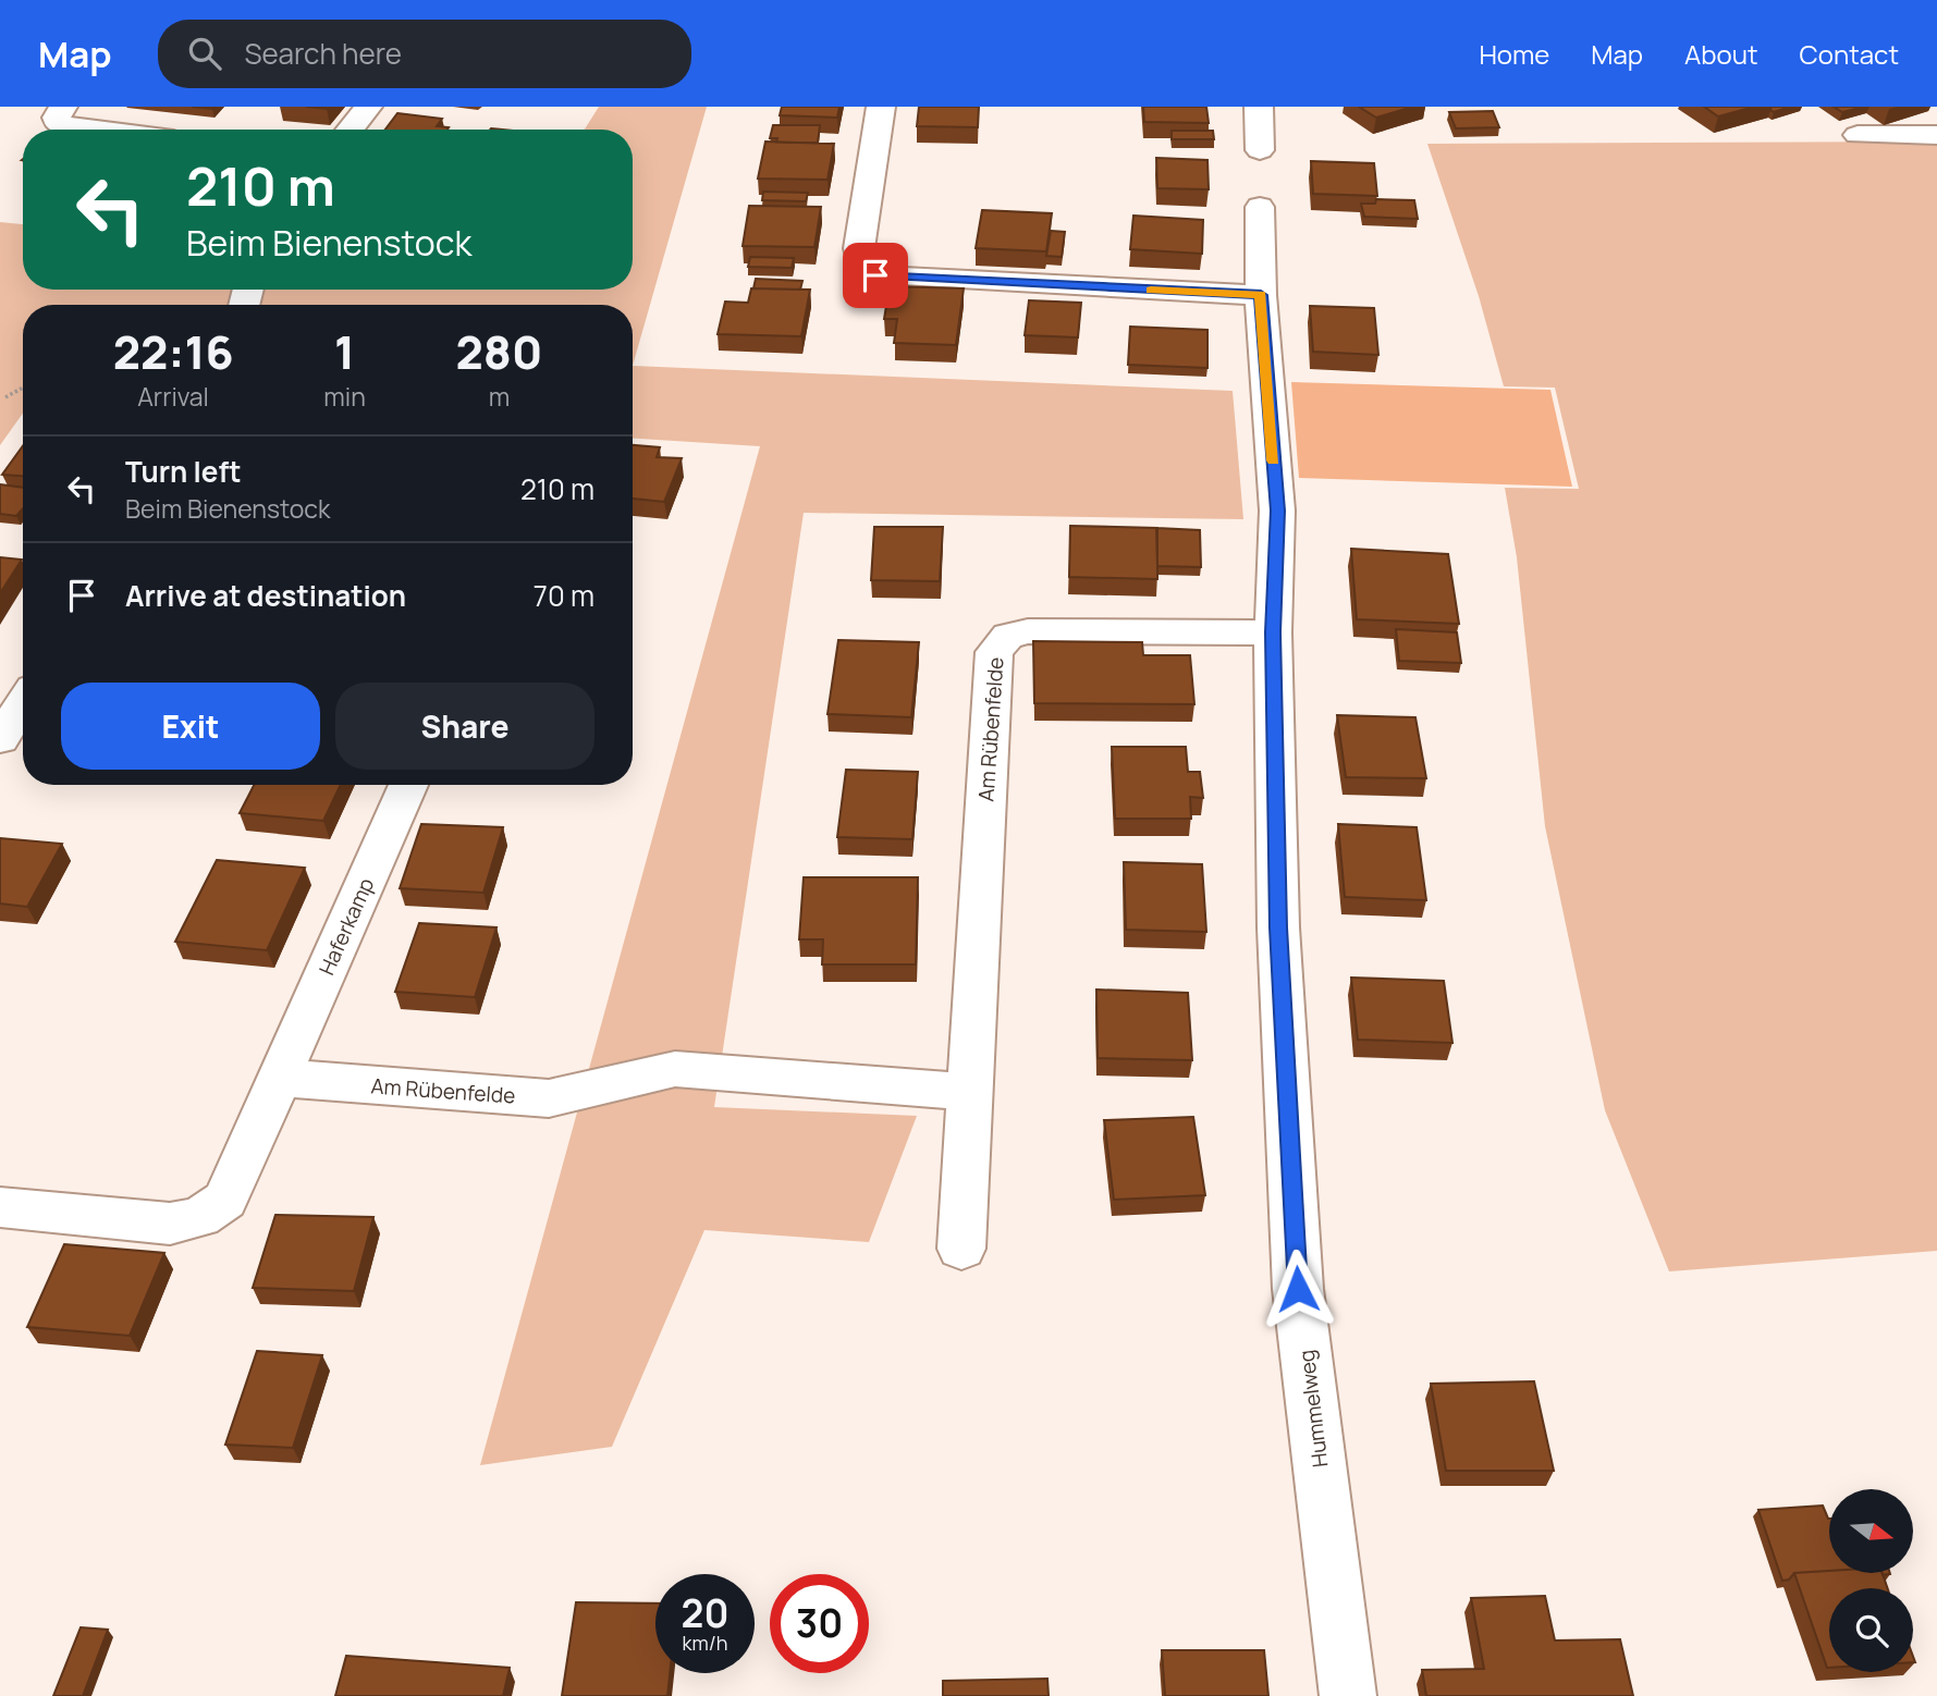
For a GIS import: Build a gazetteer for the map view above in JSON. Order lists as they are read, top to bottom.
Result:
{
  "streets": {
    "street": ["Am Rübenfelde", "Haferkamp", "Hummelweg"]
  },
  "crossings": [
    ["Am Rübenfelde", "Haferkamp"],
    ["Am Rübenfelde", "Hummelweg"]
  ],
  "north": "right",
  "page": {
    "header": "Map",
    "search": "Search here",
    "nav": [
      "Home",
      "Map",
      "About",
      "Contact"
    ],
    "turn": ["210 m", "Beim Bienenstock"],
    "eta": [
      "22:16",
      "Arrival",
      "1",
      "min",
      "280",
      "m"
    ],
    "list": [
      {
        "name": "Turn left",
        "note": "Beim Bienenstock",
        "value": "210 m"
      },
      {
        "name": "Arrive at destination",
        "value": "70 m"
      }
    ],
    "buttons": ["Exit", "Share"],
    "speed": "20 km/h",
    "limit": "30"
  }
}
